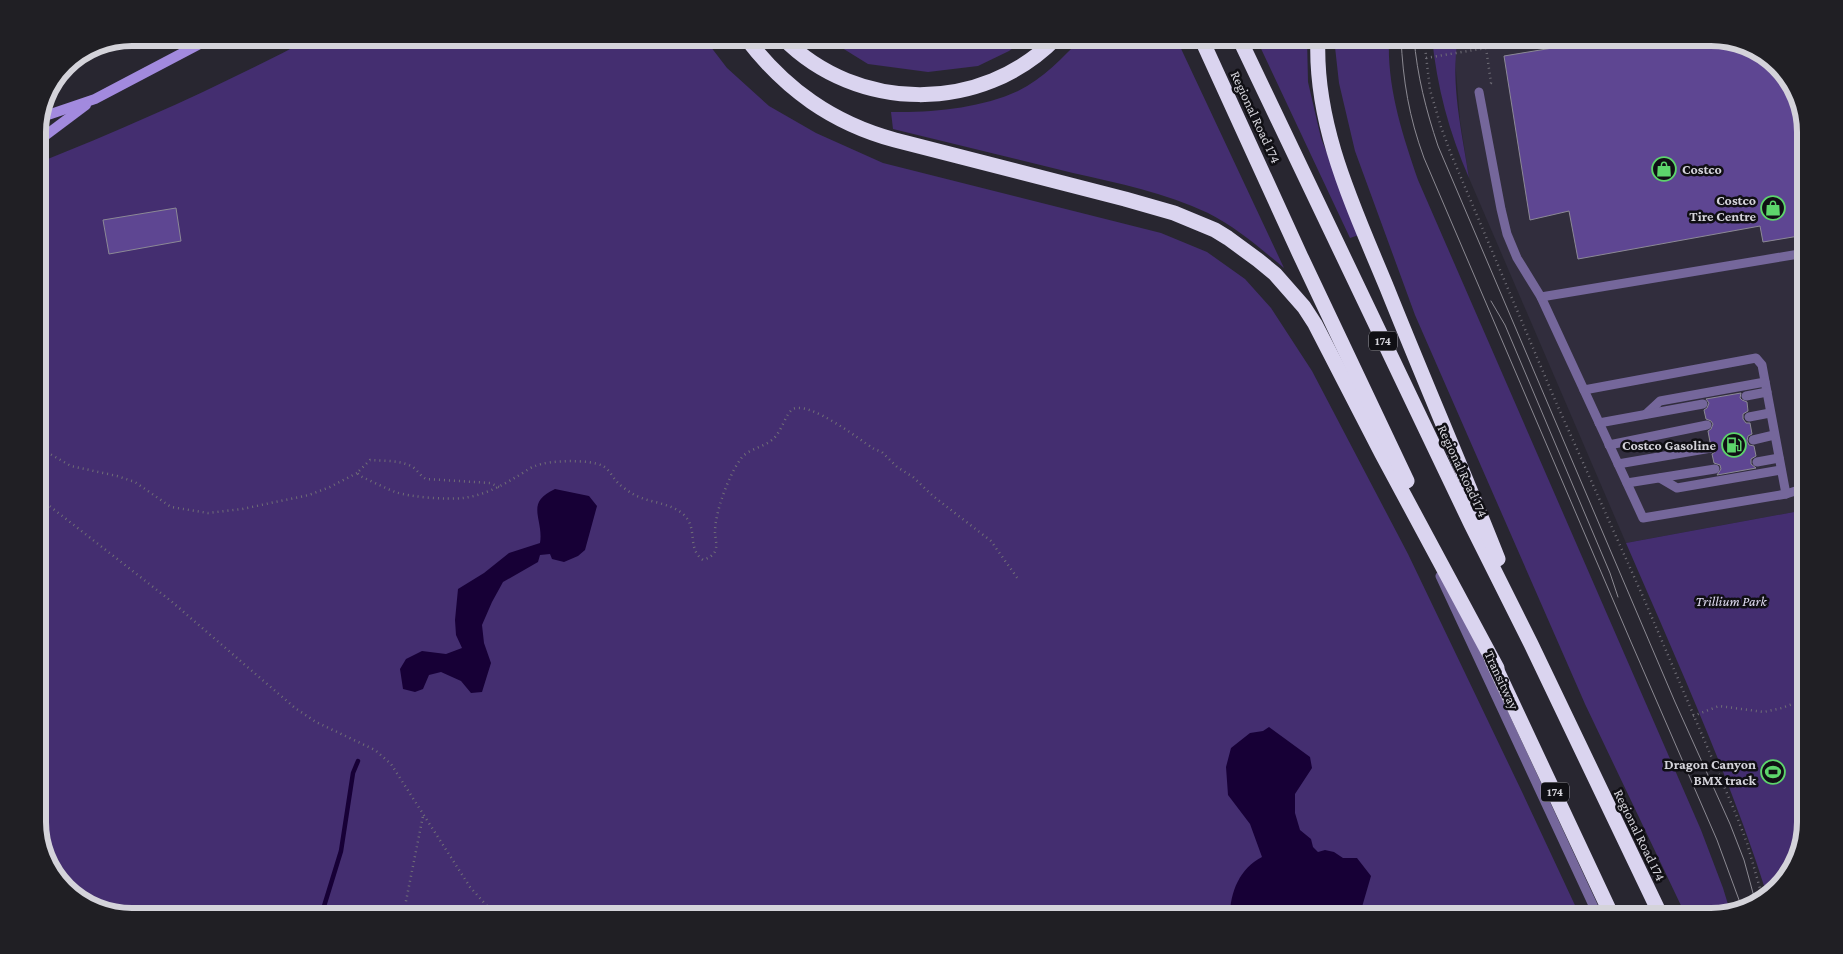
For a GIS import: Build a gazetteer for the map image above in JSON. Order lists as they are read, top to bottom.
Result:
{
  "streets": {
    "highway": ["Regional Road 174", "174"],
    "lane": ["Transitway"]
  },
  "parks": ["Trillium Park"],
  "places": {
    "shop": ["Costco", "Costco Tire Centre"],
    "fuel station": ["Costco Gasoline"],
    "sports": ["Dragon Canyon BMX track"]
  }
}
